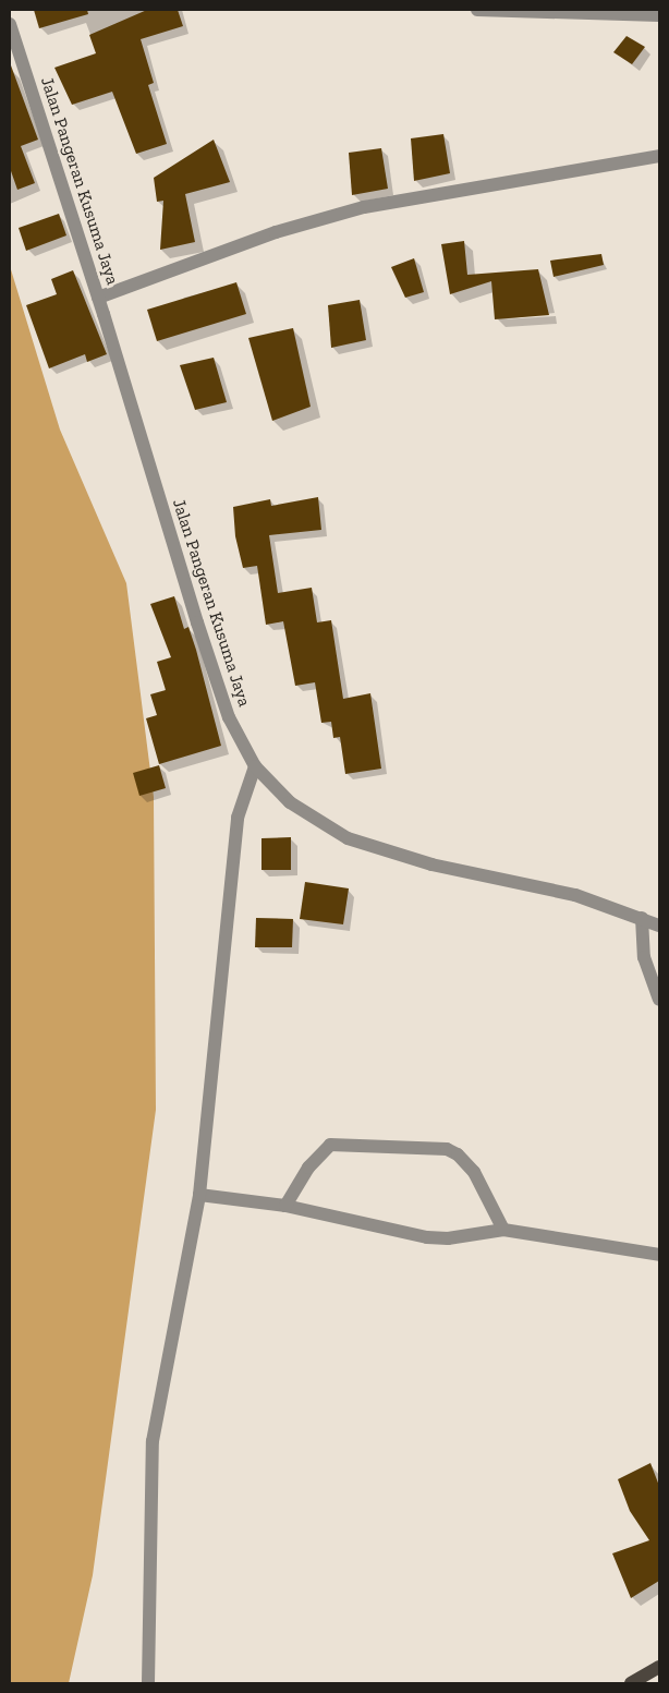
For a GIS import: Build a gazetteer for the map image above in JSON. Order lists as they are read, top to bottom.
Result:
{
  "streets": {
    "street": ["Jalan Pangeran Kusuma Jaya"]
  }
}
